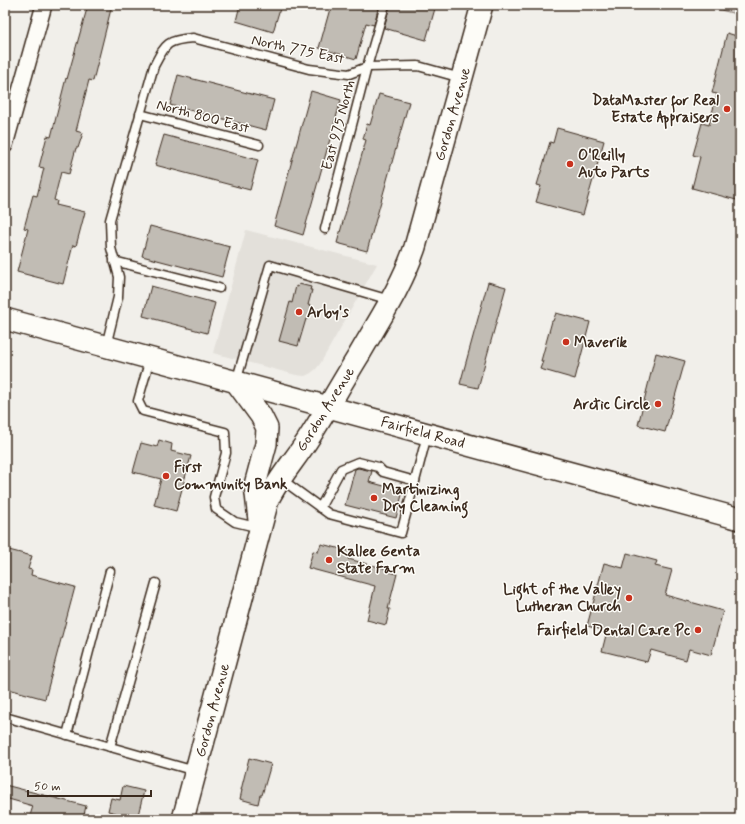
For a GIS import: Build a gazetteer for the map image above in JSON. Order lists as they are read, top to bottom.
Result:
{
  "streets": {
    "main road": ["Gordon Avenue", "Fairfield Road"],
    "lane": ["North 775 East", "North 800 East", "East 975 North"]
  },
  "crossings": [
    ["North 775 East", "Gordon Avenue"],
    ["North 775 East", "North 800 East"],
    ["North 775 East", "East 975 North"],
    ["Gordon Avenue", "Fairfield Road"]
  ],
  "places": [
    "DataMaster for Real Estate Appraisers",
    "O'Reilly Auto Parts",
    "Arby's",
    "Maverik",
    "Arctic Circle",
    "First Community Bank",
    "Martinizing Dry Cleaning",
    "Kallee Genta State Farm",
    "Light of the Valley Lutheran Church",
    "Fairfield Dental Care Pc"
  ],
  "scale_bar": "50 m"
}
